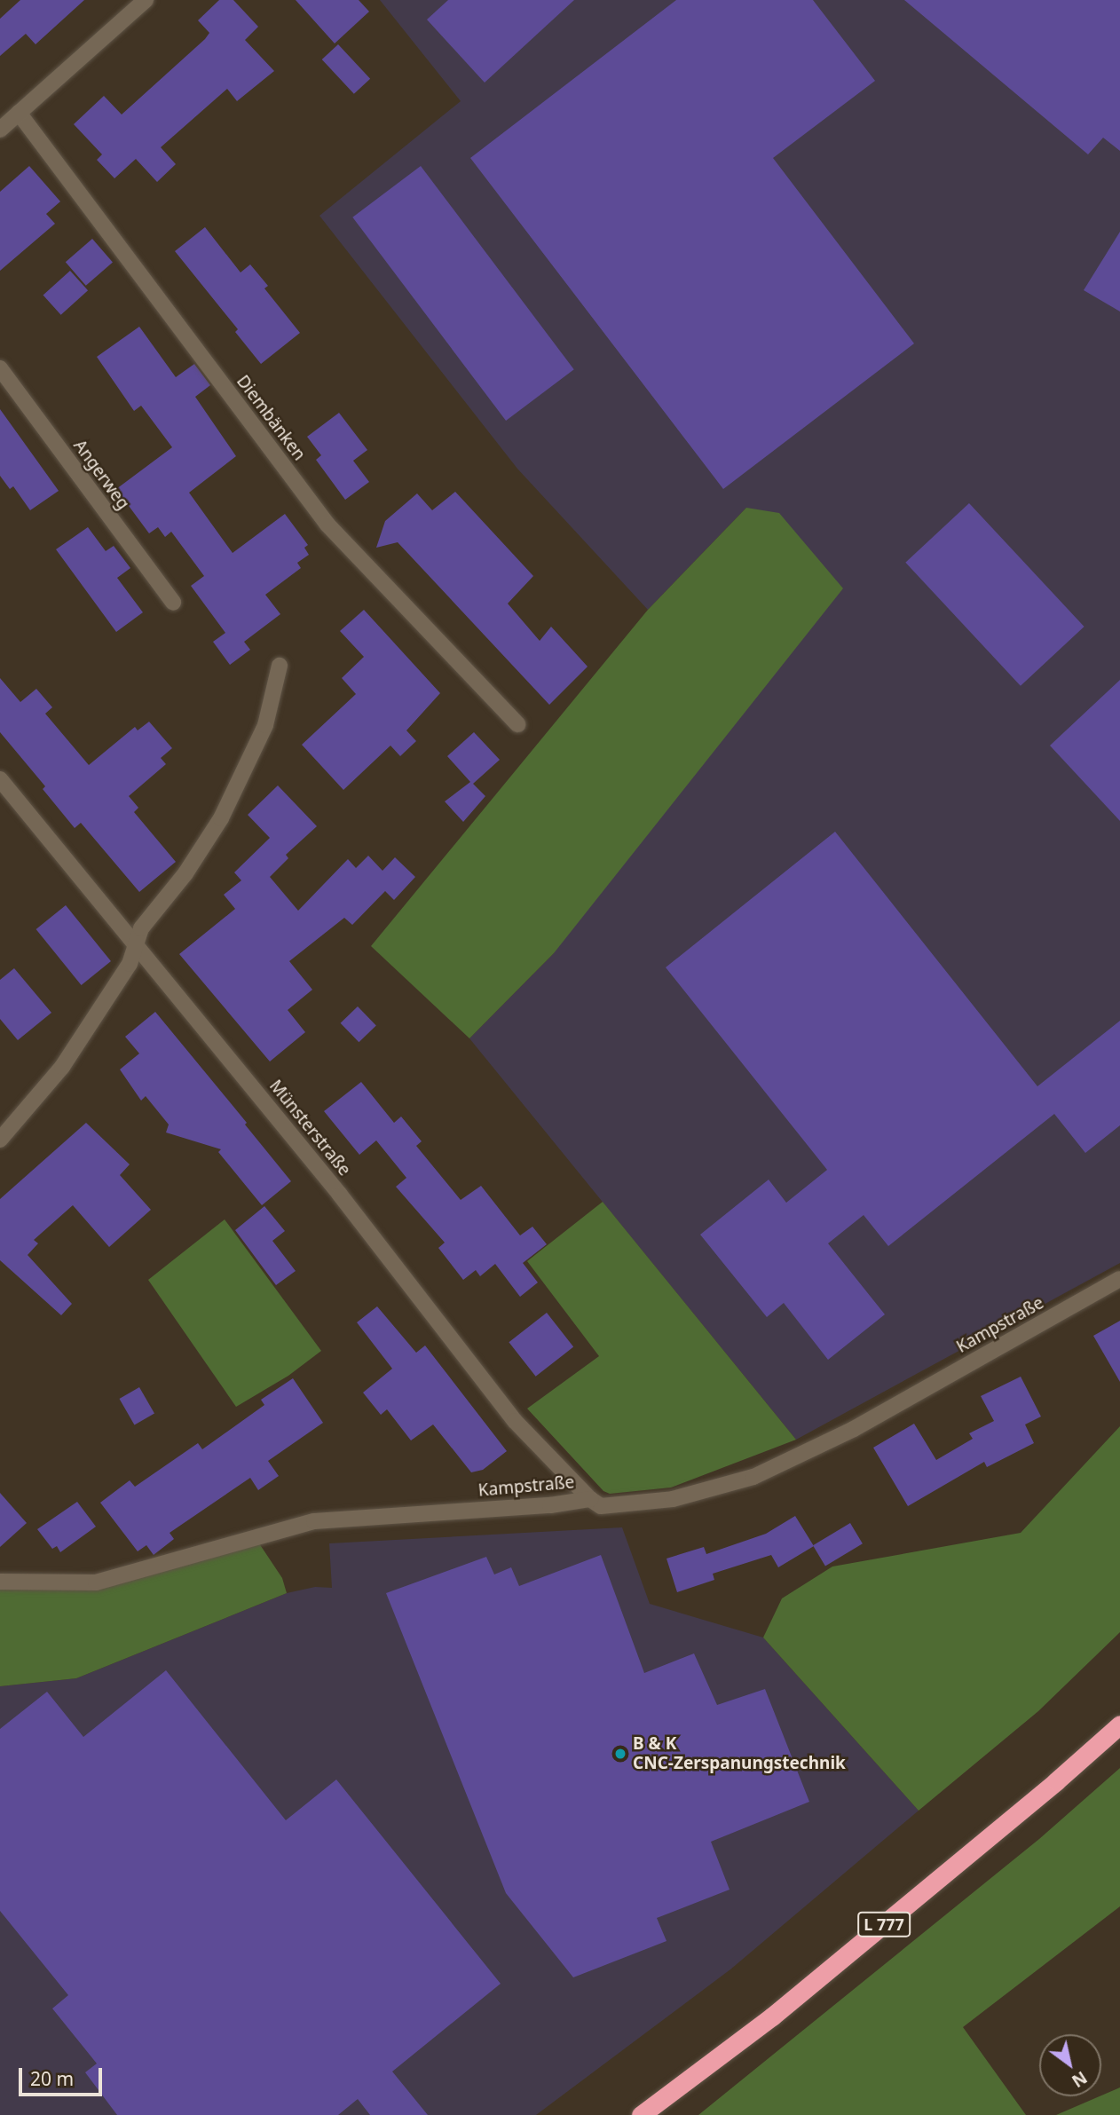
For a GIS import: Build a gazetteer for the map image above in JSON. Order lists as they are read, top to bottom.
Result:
{
  "streets": {
    "highway": ["L 777"],
    "street": [
      "Diembänken",
      "Angerweg",
      "Münsterstraße",
      "Kampstraße"
    ]
  },
  "crossings": [
    ["Münsterstraße", "Kampstraße"]
  ],
  "places": ["B & K CNC-Zerspanungstechnik"],
  "scale_bar": "20 m",
  "north": "bottom right"
}
